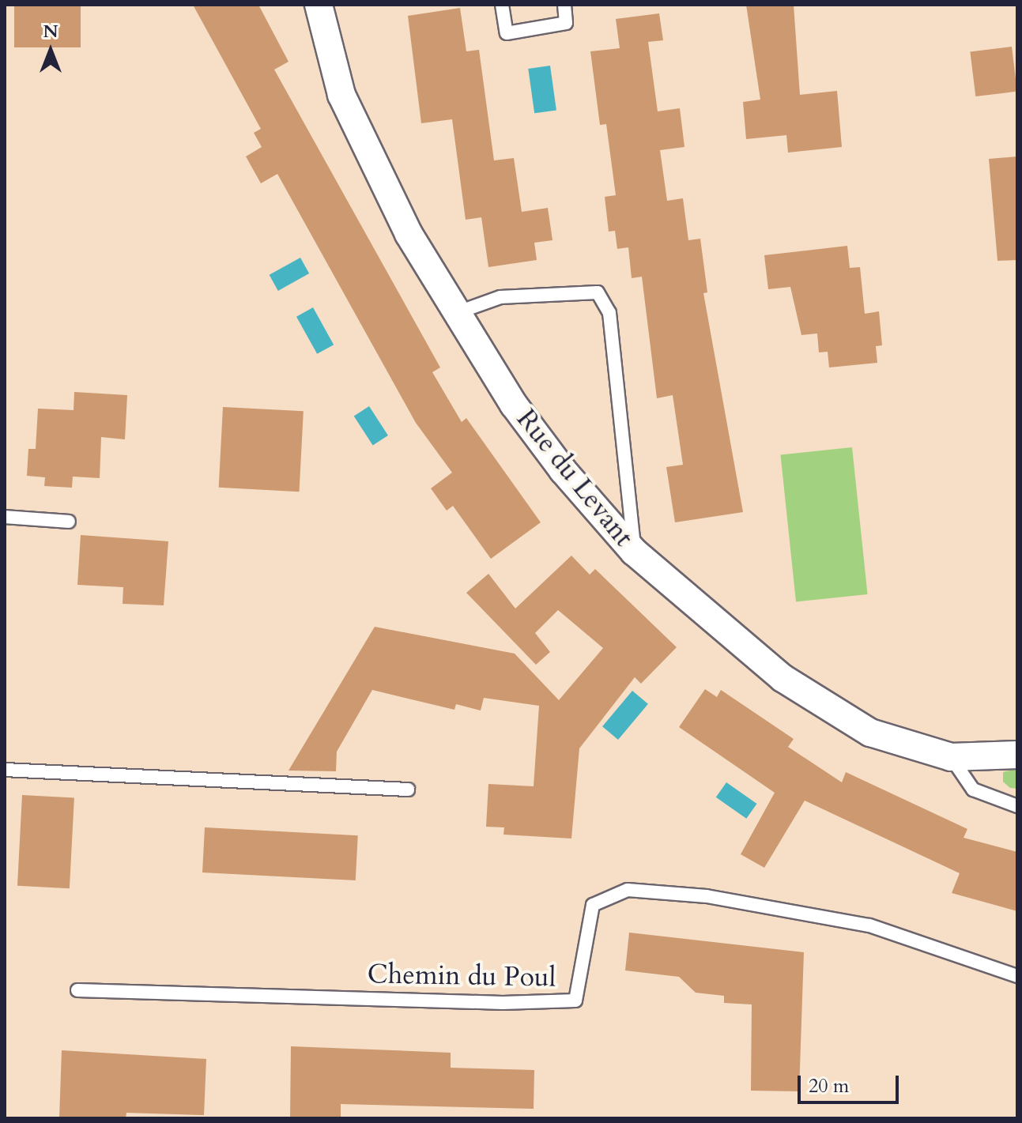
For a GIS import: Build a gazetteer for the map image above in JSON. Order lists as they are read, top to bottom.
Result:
{
  "streets": {
    "street": ["Rue du Levant"],
    "lane": ["Chemin du Poul"]
  },
  "scale_bar": "20 m",
  "north": "top"
}
